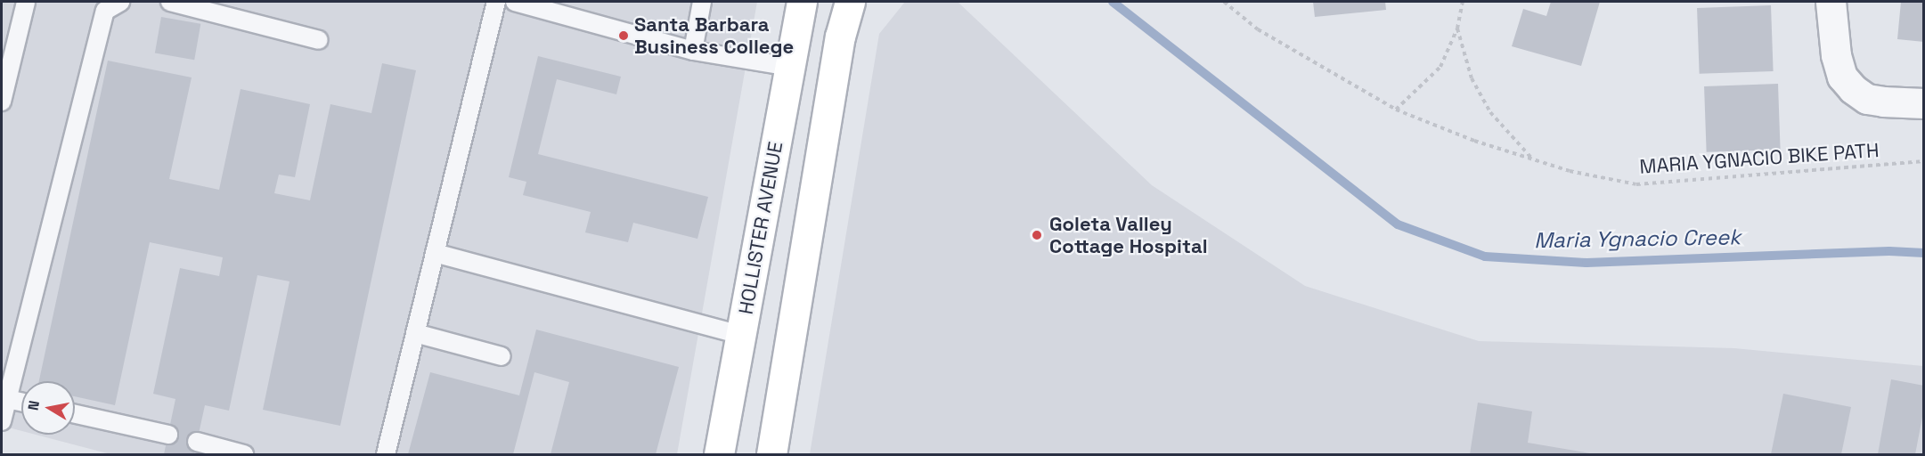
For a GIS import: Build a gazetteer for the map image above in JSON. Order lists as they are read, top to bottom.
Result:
{
  "streets": {
    "main road": ["HOLLISTER AVENUE"],
    "path": ["MARIA YGNACIO BIKE PATH"]
  },
  "water": ["Maria Ygnacio Creek"],
  "places": ["Santa Barbara Business College", "Goleta Valley Cottage Hospital"],
  "north": "left"
}
